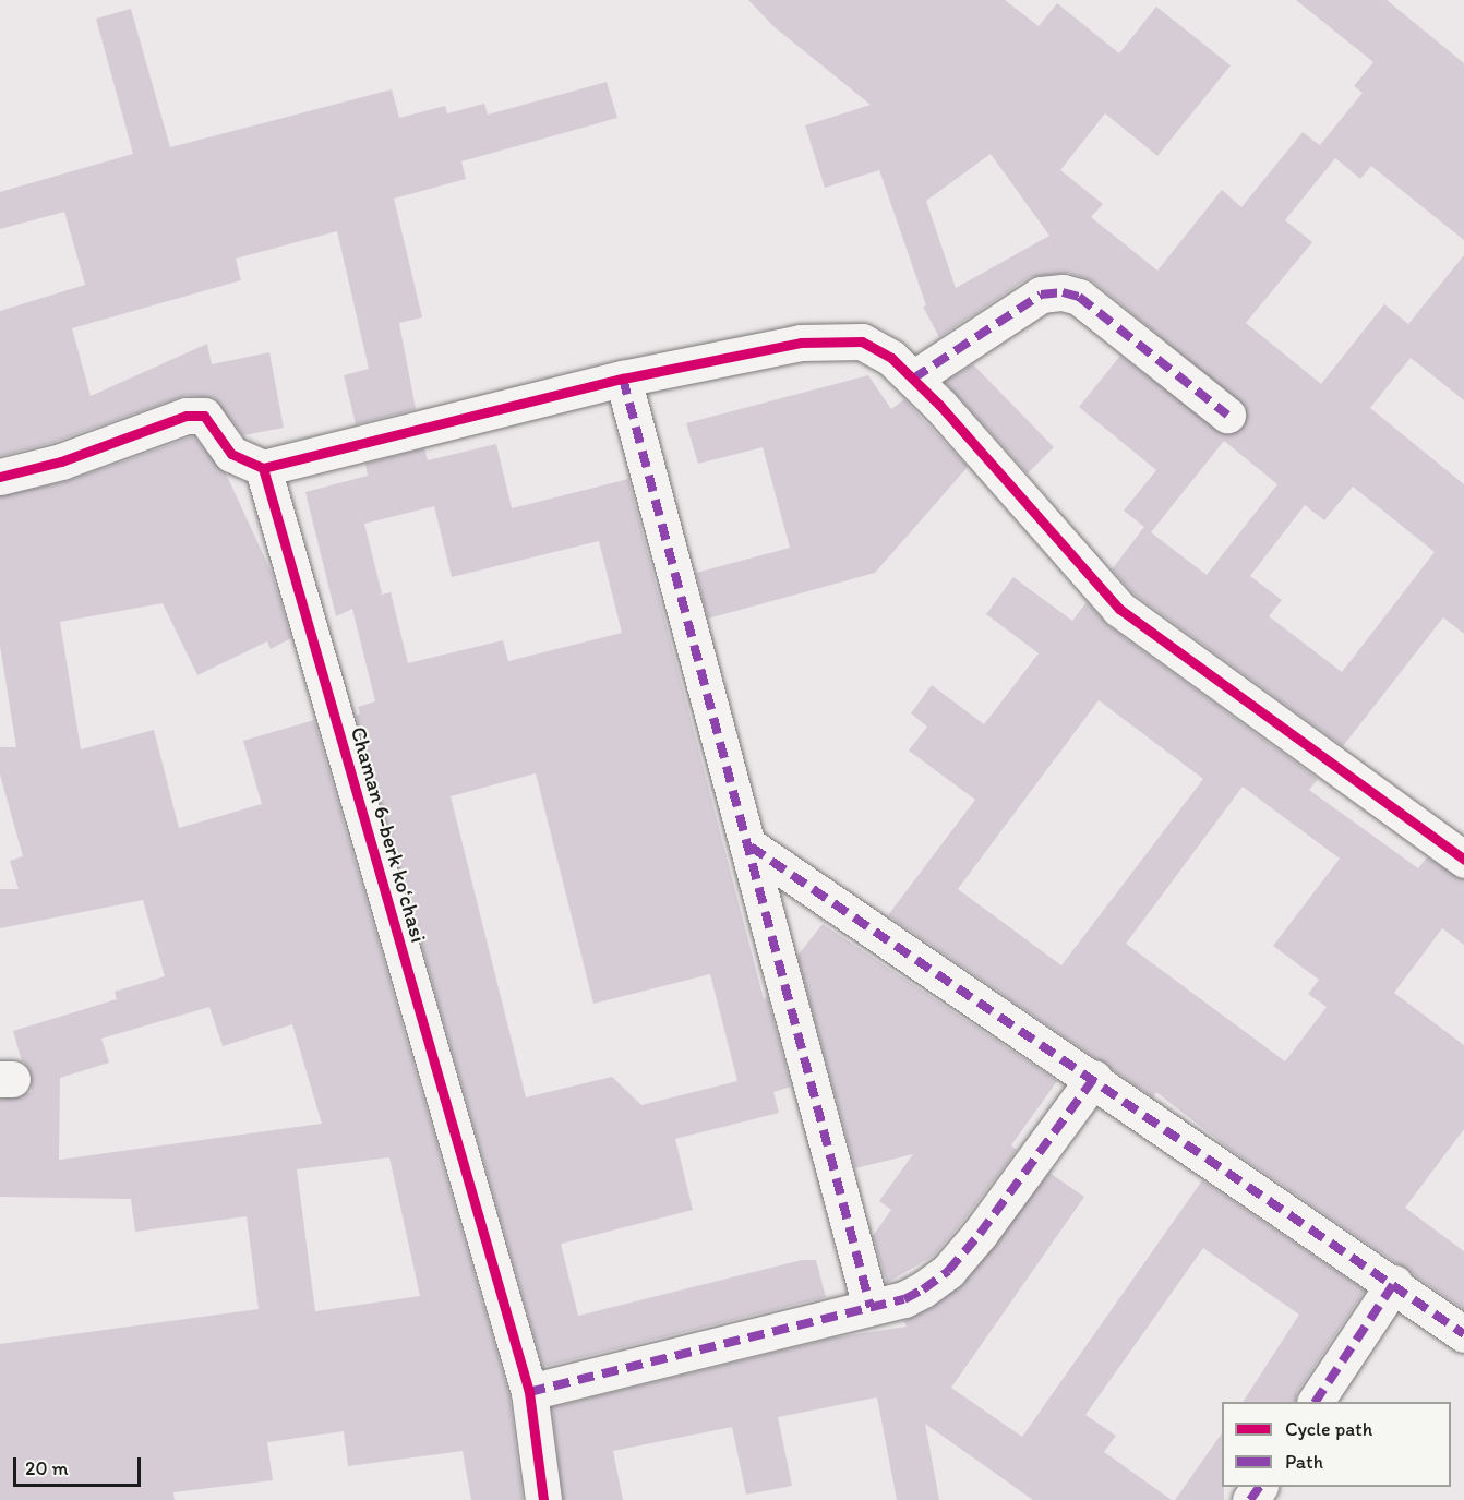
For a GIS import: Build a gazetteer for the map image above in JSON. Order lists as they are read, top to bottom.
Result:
{
  "streets": {
    "street": ["Chaman 6-berk koʻchasi"]
  },
  "legend": ["Cycle path", "Path"],
  "scale_bar": "20 m"
}
